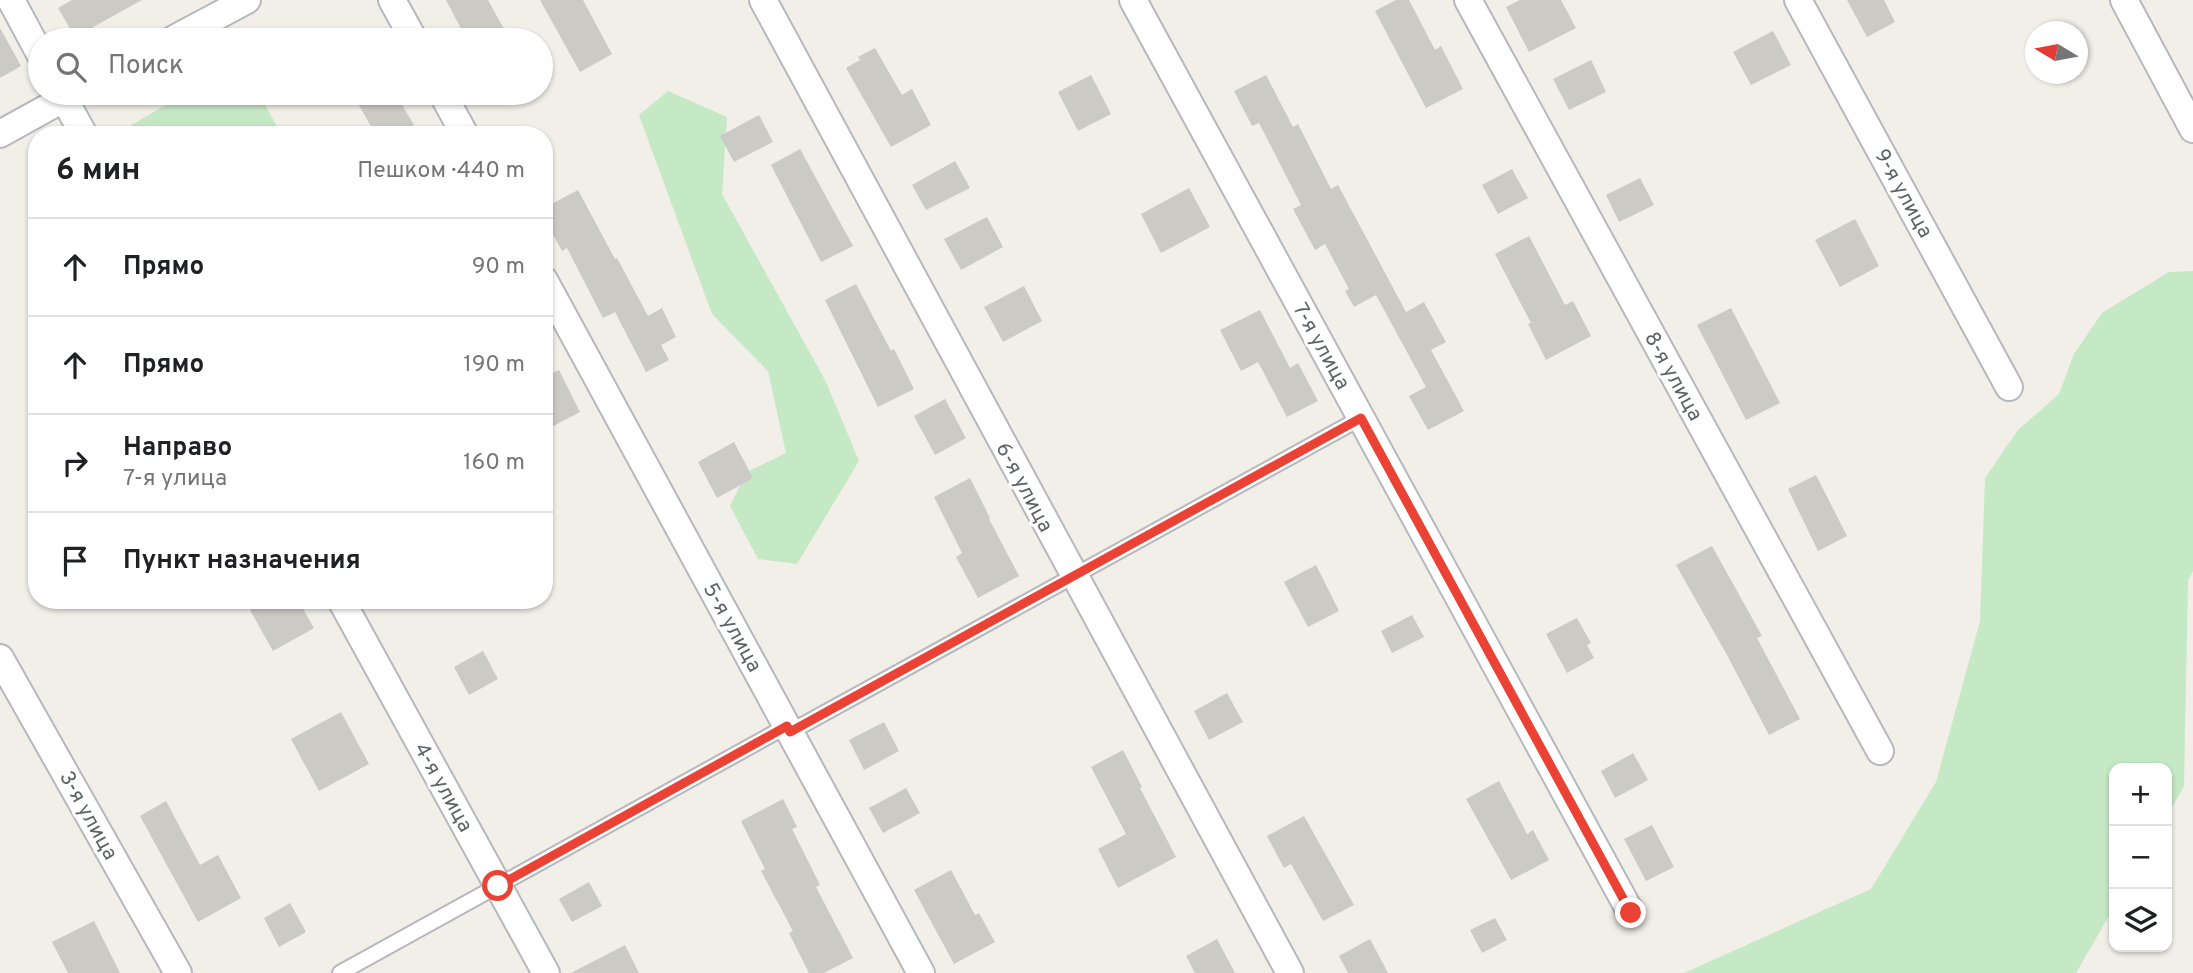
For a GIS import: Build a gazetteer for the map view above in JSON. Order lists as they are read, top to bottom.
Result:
{
  "streets": {
    "street": [
      "9-я улица",
      "7-я улица",
      "8-я улица",
      "6-я улица",
      "5-я улица",
      "4-я улица",
      "3-я улица"
    ]
  },
  "north": "left",
  "page": {
    "search": "Поиск",
    "heading": ["6 мин", "Пешком · 440 m"],
    "list": [
      ["Прямо", "90 m"],
      ["Прямо", "190 m"],
      ["Направо", "7-я улица", "160 m"],
      "Пункт назначения"
    ],
    "map_buttons": ["+", "−"]
  }
}
